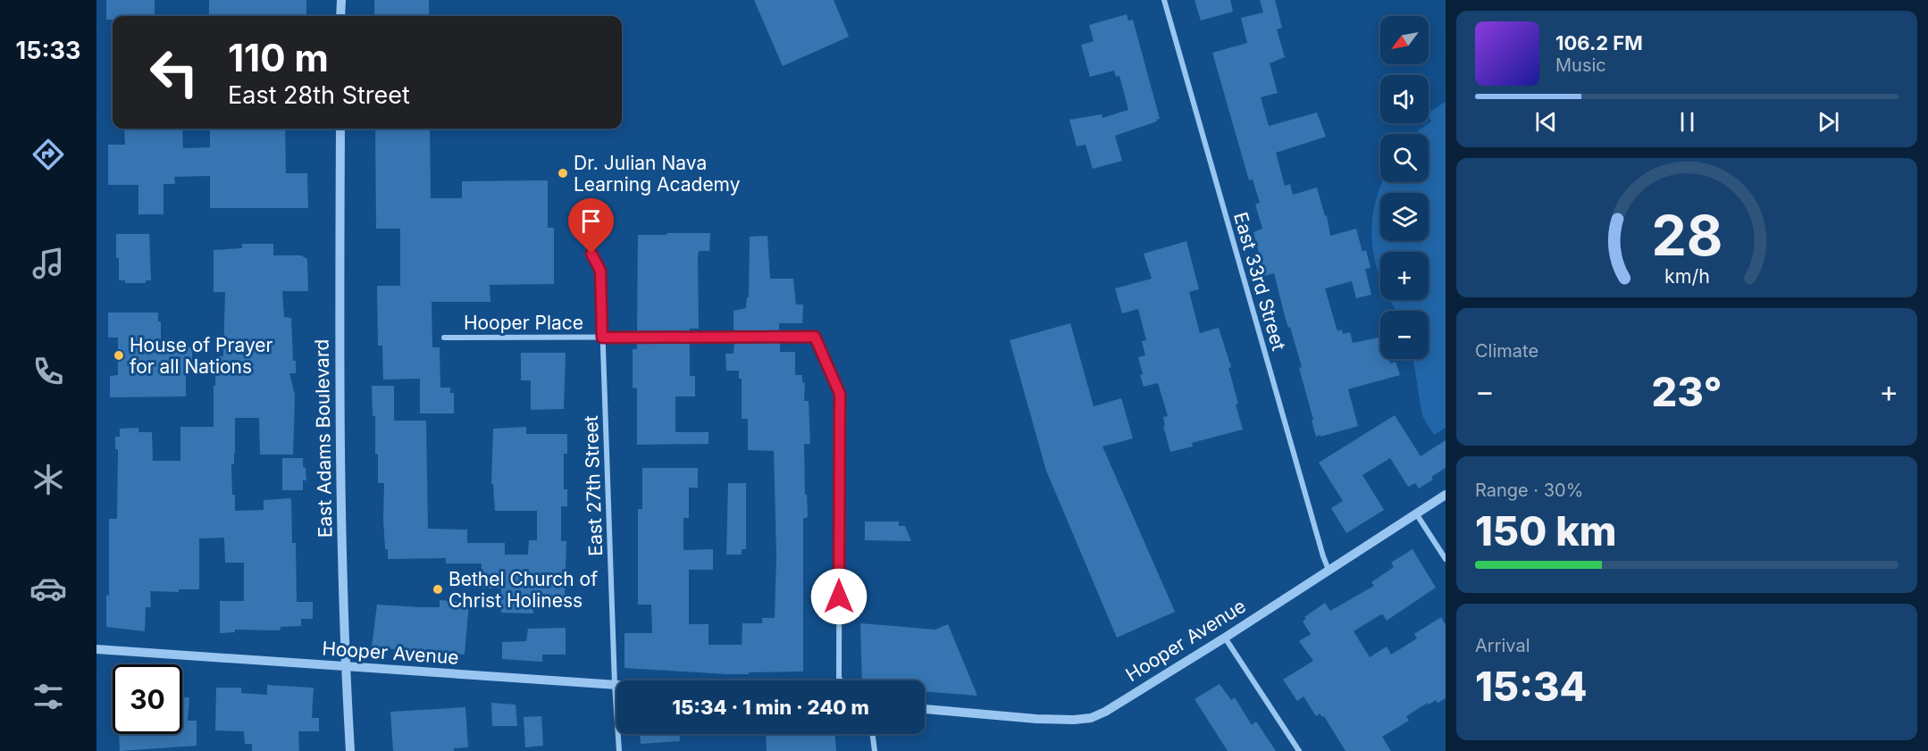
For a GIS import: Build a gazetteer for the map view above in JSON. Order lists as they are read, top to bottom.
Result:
{
  "streets": {
    "street": [
      "East 33rd Street",
      "Hooper Place",
      "East Adams Boulevard",
      "East 27th Street",
      "Hooper Avenue"
    ]
  },
  "crossings": [
    ["East 33rd Street", "Hooper Avenue"],
    ["Hooper Place", "East 27th Street"],
    ["East Adams Boulevard", "Hooper Avenue"],
    ["East 27th Street", "Hooper Avenue"]
  ],
  "places": ["Dr. Julian Nava Learning Academy", "House of Prayer for all Nations", "Bethel Church of Christ Holiness"],
  "north": "bottom left",
  "page": {
    "tabs": "15:33",
    "map_buttons": ["+", "−"],
    "turn": ["110 m", "East 28th Street"],
    "song": ["106.2 FM", "Music"],
    "tile": [
      "Climate",
      ["Range · 30%", "150 km"],
      ["Arrival", "15:34"]
    ],
    "heat": ["−", "23°", "+"],
    "limit": "30",
    "trip": "15:34 · 1 min · 240 m",
    "gauge": ["28", "km/h"]
  }
}
